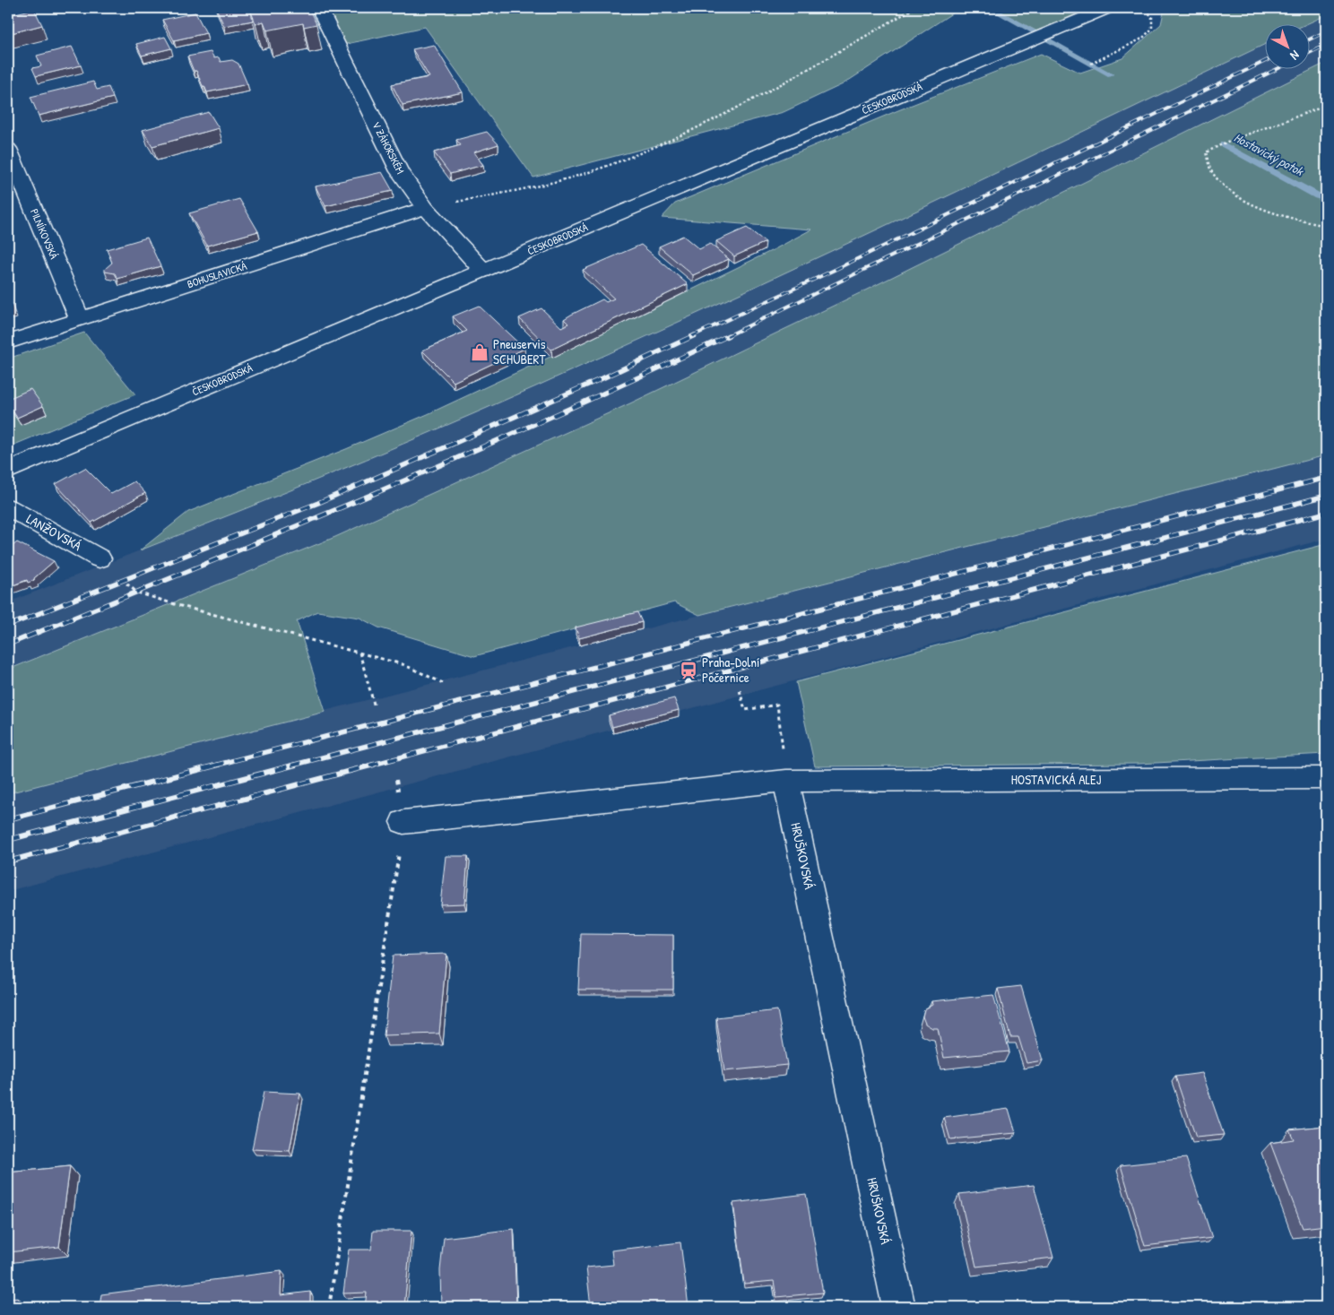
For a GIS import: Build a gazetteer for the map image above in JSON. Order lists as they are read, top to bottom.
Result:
{
  "streets": {
    "street": [
      "ČESKOBRODSKÁ",
      "V ZÁHORSKÉM",
      "PILNÍKOVSKÁ",
      "BOHUSLAVICKÁ",
      "LANŽOVSKÁ",
      "HOSTAVICKÁ ALEJ",
      "HRUŠKOVSKÁ"
    ]
  },
  "crossings": [
    ["ČESKOBRODSKÁ", "V ZÁHORSKÉM"],
    ["V ZÁHORSKÉM", "BOHUSLAVICKÁ"],
    ["PILNÍKOVSKÁ", "BOHUSLAVICKÁ"],
    ["HOSTAVICKÁ ALEJ", "HRUŠKOVSKÁ"]
  ],
  "water": ["Hostavický potok"],
  "places": {
    "shop": ["Pneuservis SCHUBERT"],
    "station": ["Praha-Dolní Počernice"]
  },
  "north": "bottom right"
}
